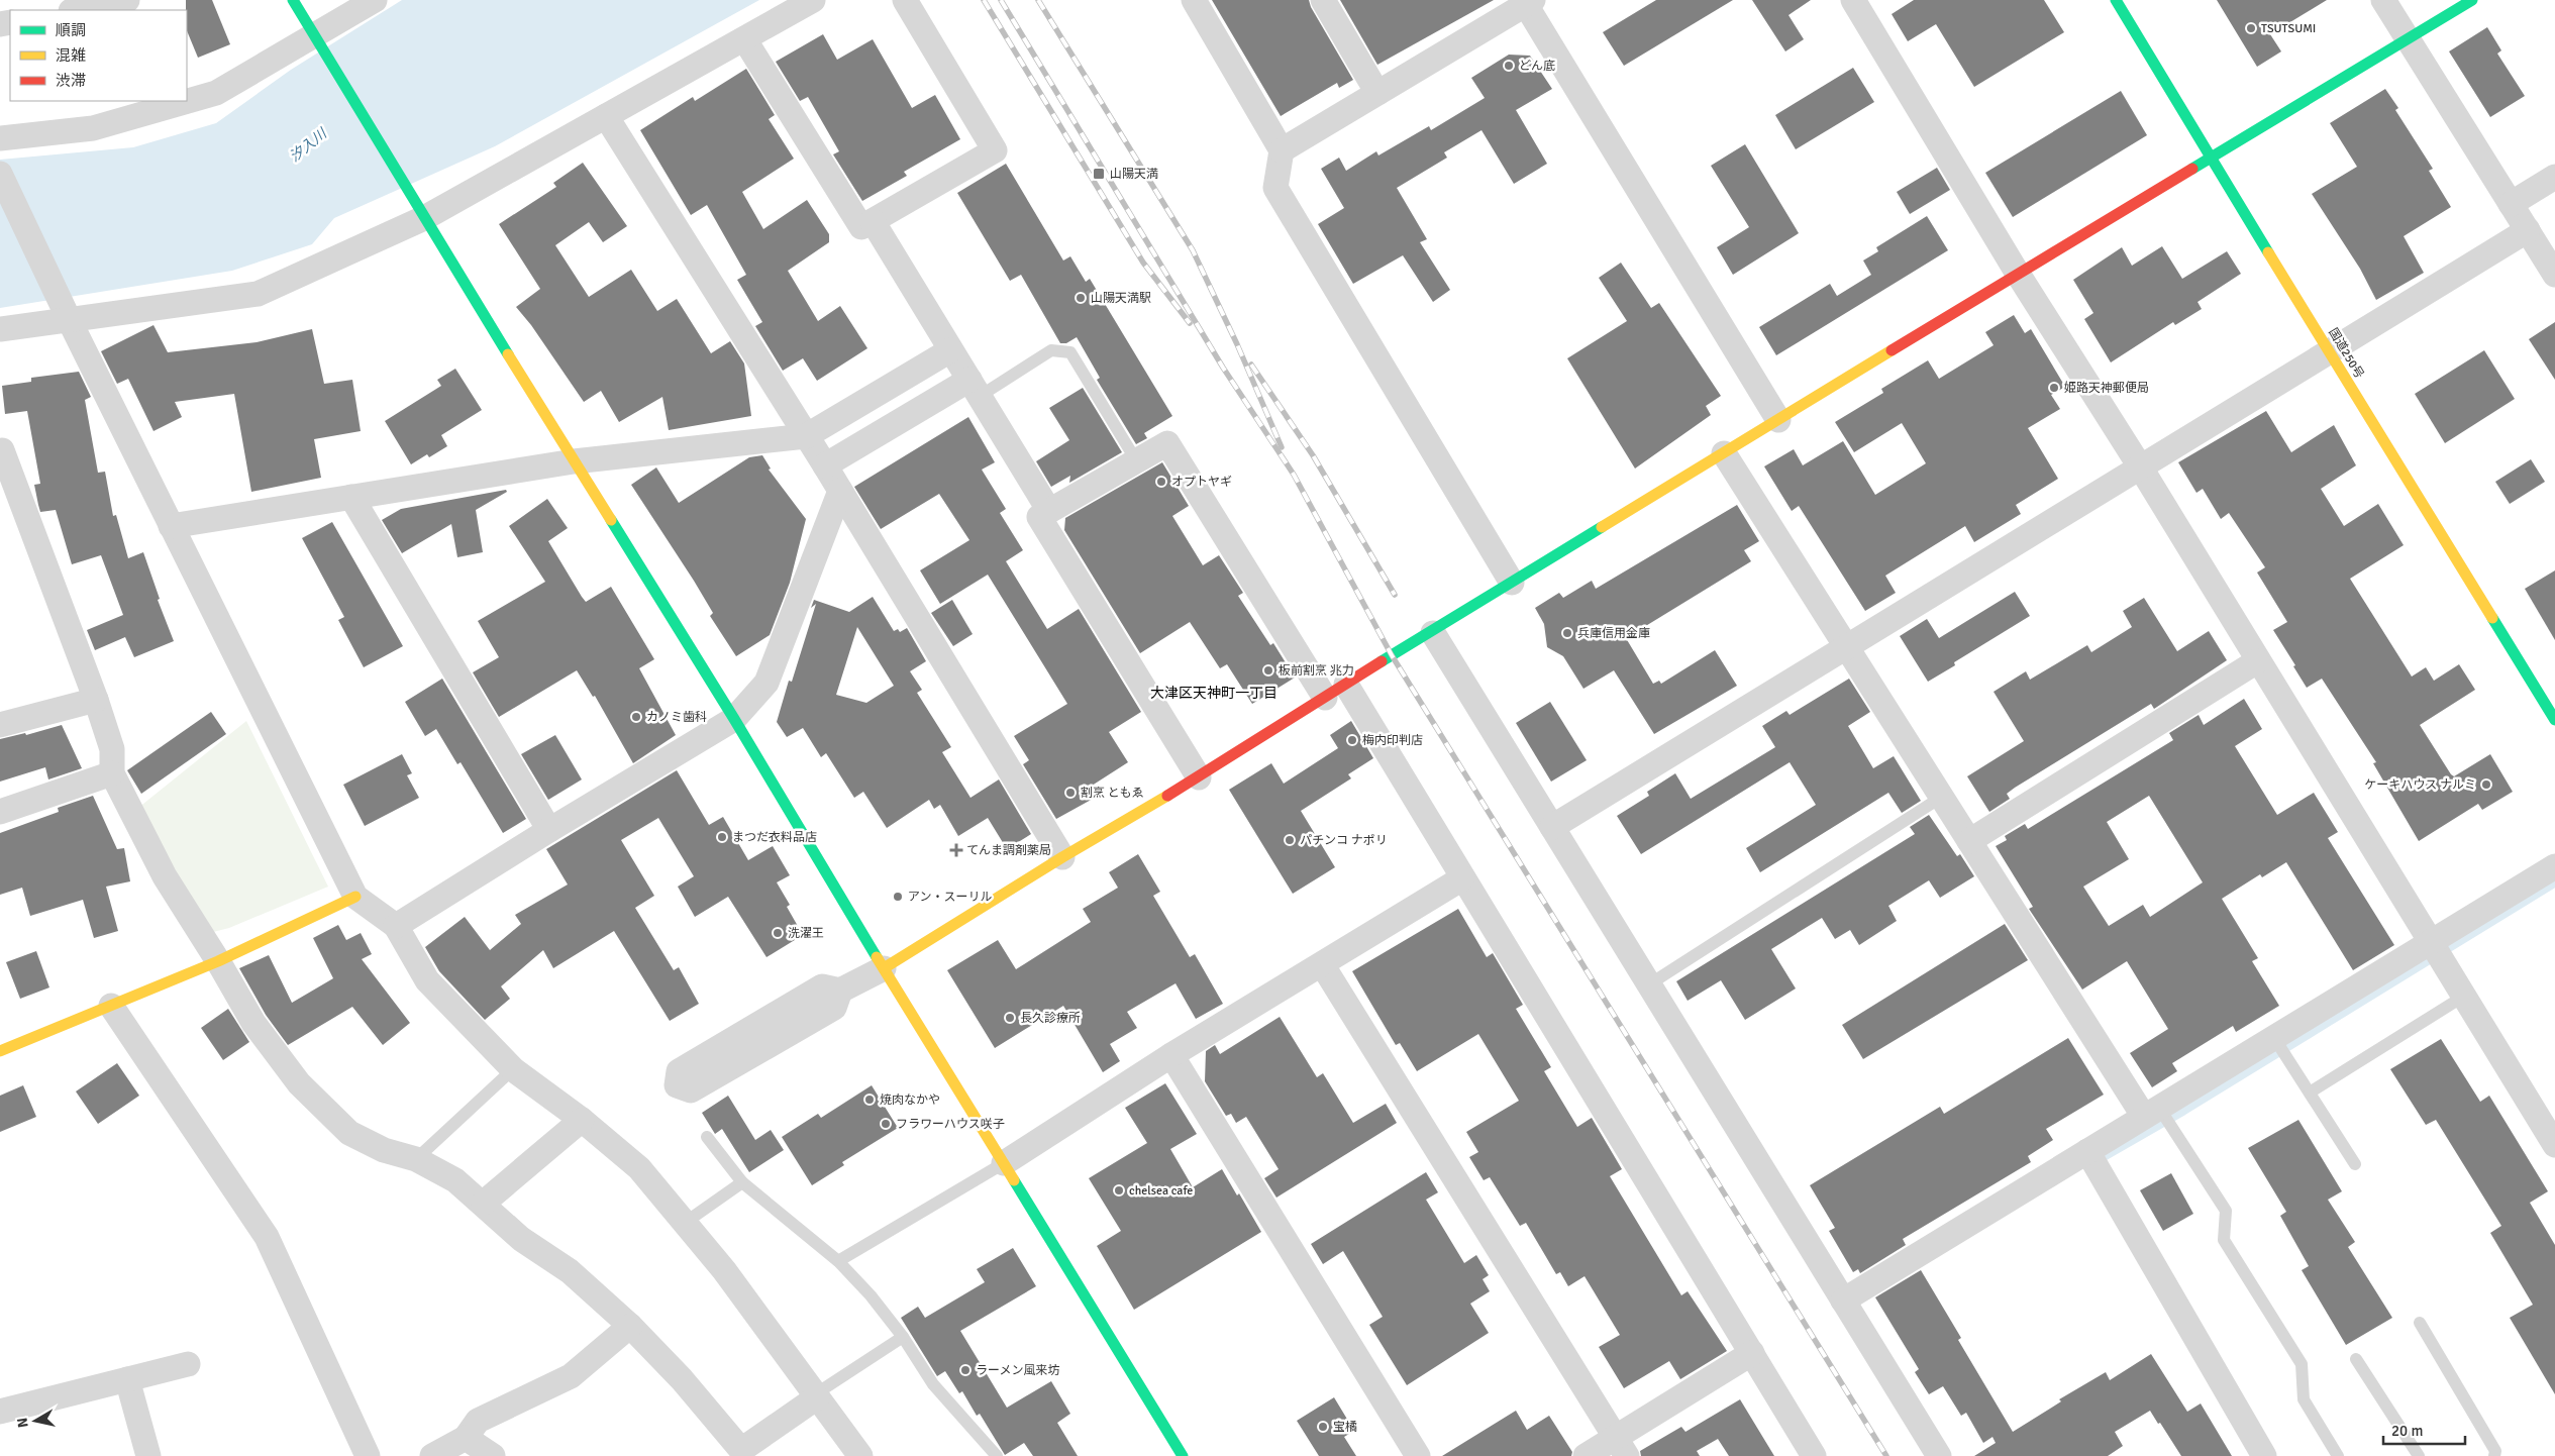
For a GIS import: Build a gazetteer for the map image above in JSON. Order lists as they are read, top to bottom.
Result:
{
  "streets": {
    "main road": ["国道250号"]
  },
  "districts": ["大津区天神町一丁目"],
  "water": ["汐入川"],
  "places": {
    "other": [
      "TSUTSUMI",
      "どん底",
      "山陽天満駅",
      "姫路天神郵便局",
      "オプトヤギ",
      "兵庫信用金庫",
      "板前割烹 兆力",
      "カノミ歯科",
      "梅内印判店",
      "ケーキハウス ナルミ",
      "割烹 ともゑ",
      "まつだ衣料品店",
      "パチンコ ナポリ",
      "アン・スーリル",
      "洗濯王",
      "長久診療所",
      "焼肉なかや",
      "フラワーハウス咲子",
      "chelsea cafe",
      "ラーメン風来坊",
      "宝橘"
    ],
    "transit": ["山陽天満"],
    "health": ["てんま調剤薬局"]
  },
  "legend": ["順調", "混雑", "渋滞"],
  "scale_bar": "20 m",
  "north": "left"
}
